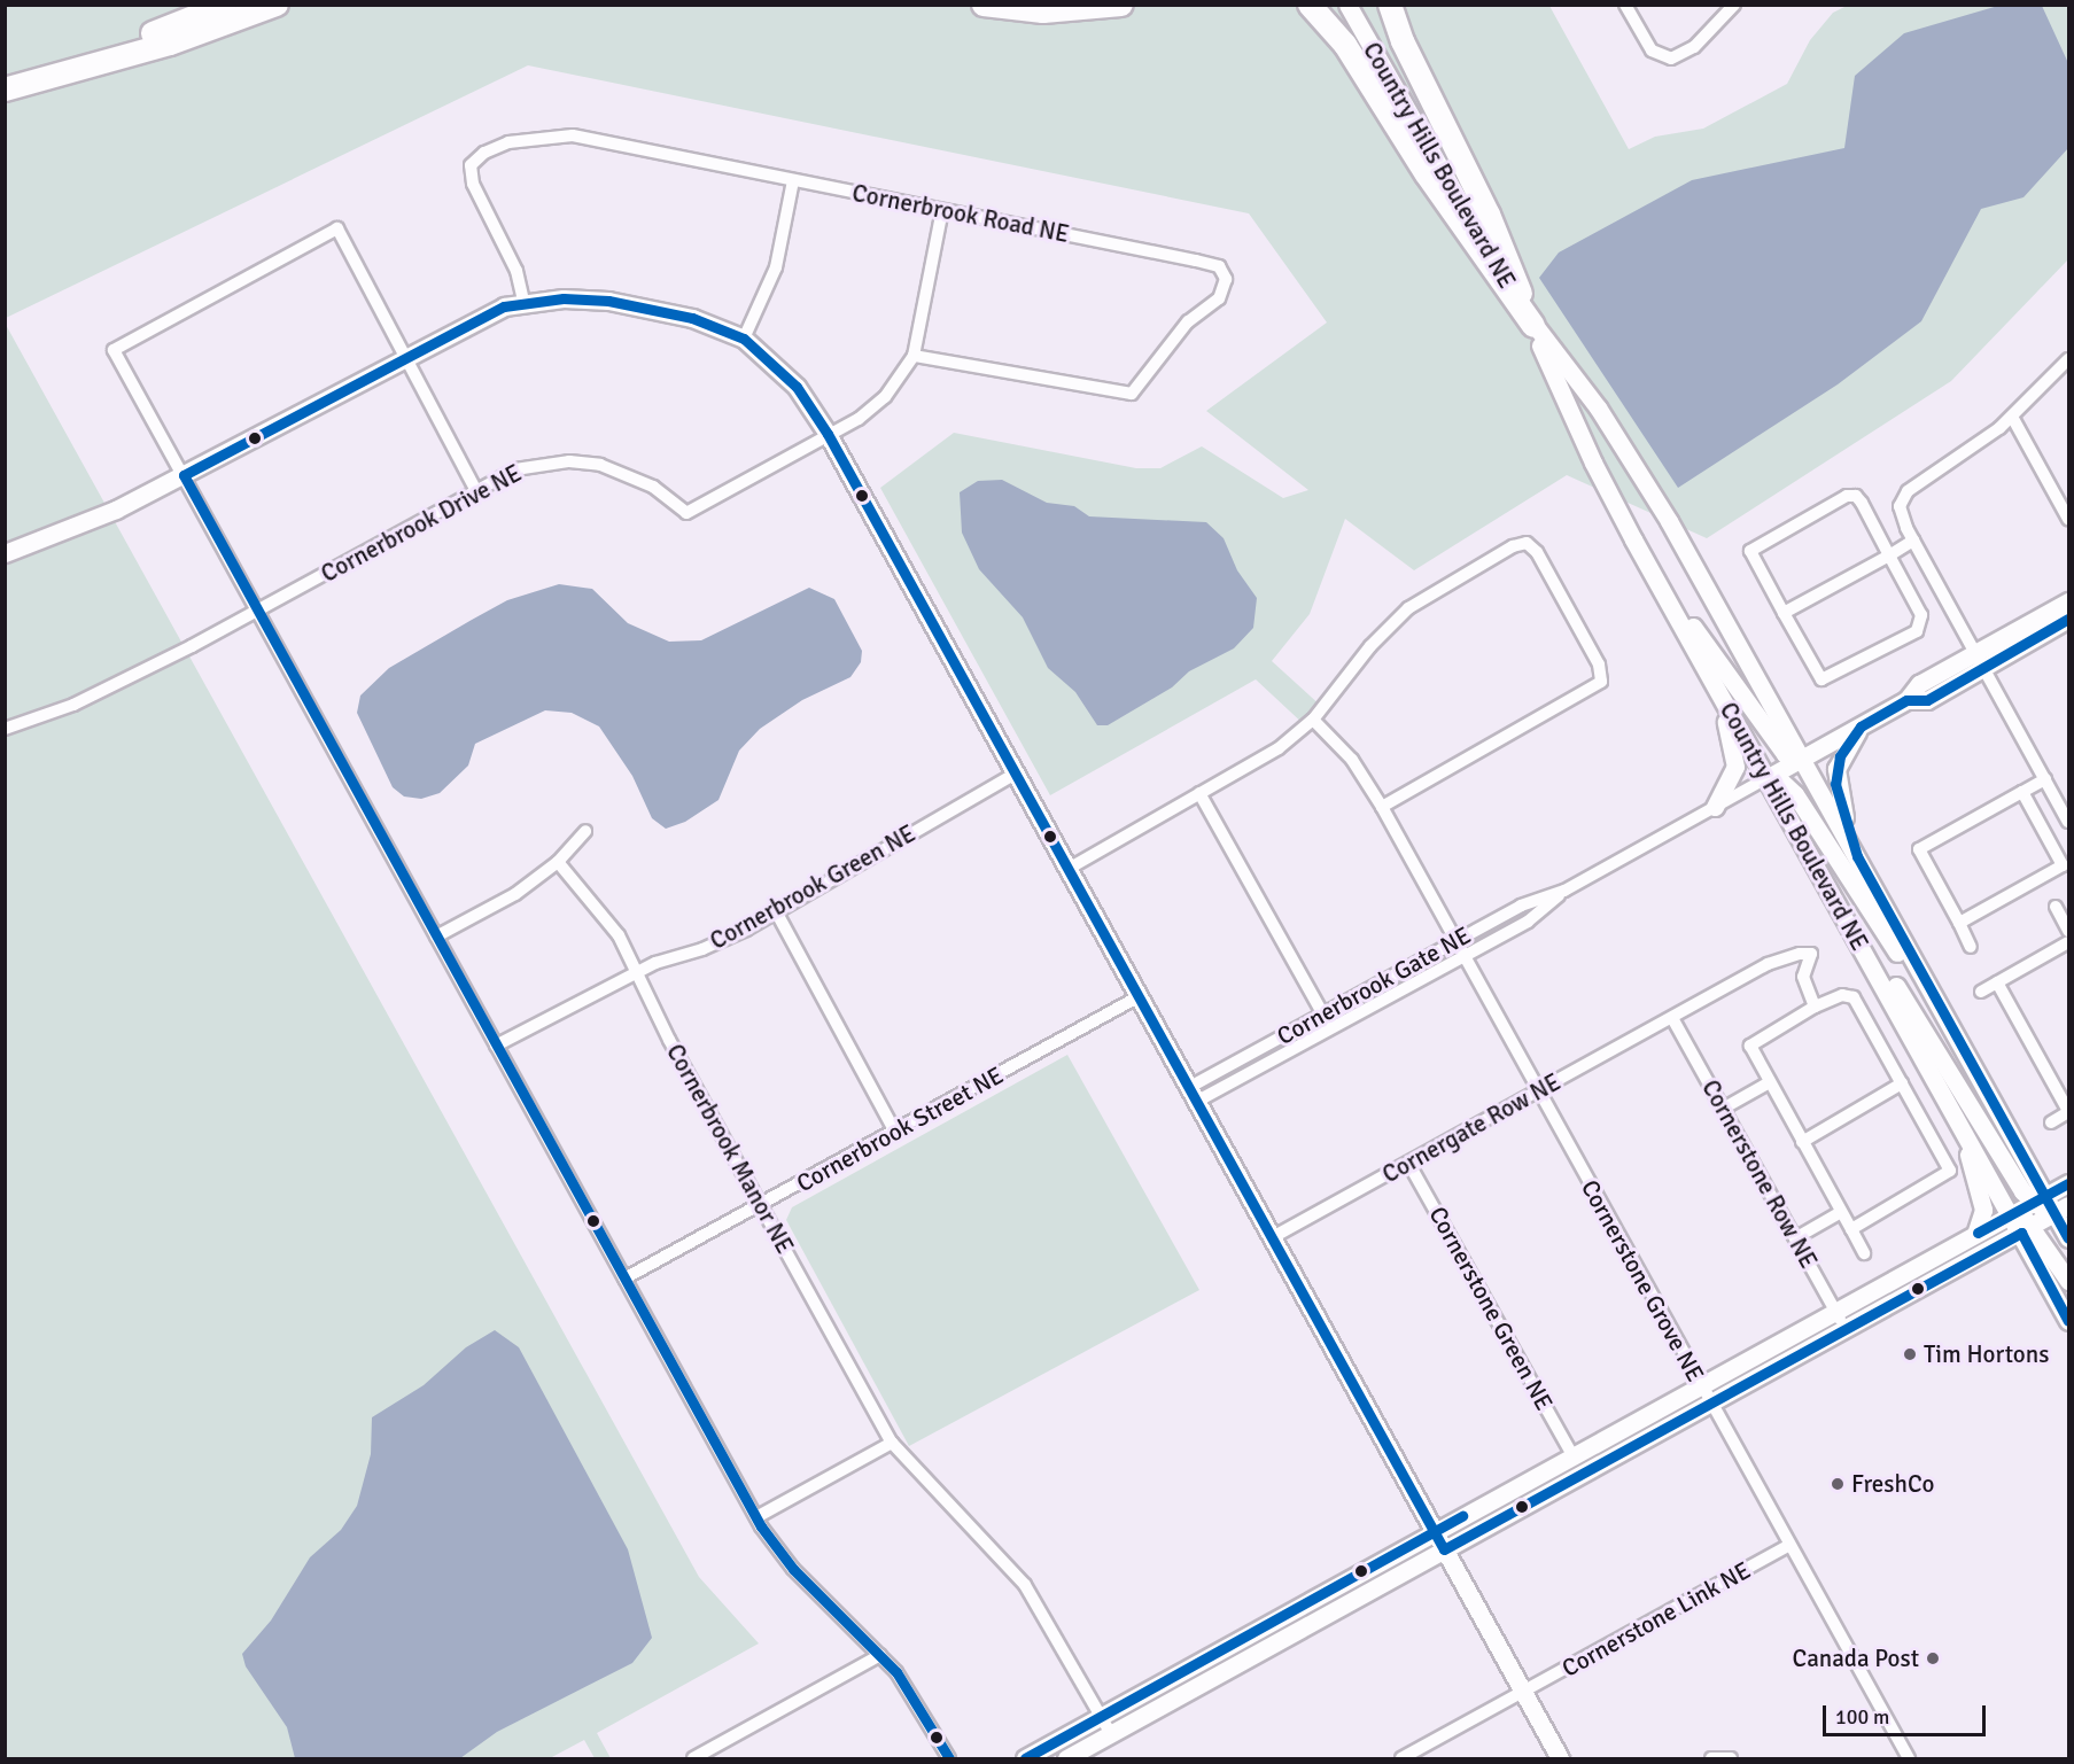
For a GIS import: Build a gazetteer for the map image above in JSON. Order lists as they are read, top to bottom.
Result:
{
  "streets": {
    "street": [
      "Country Hills Boulevard NE",
      "Cornerbrook Road NE",
      "Cornerbrook Drive NE",
      "Cornerbrook Green NE",
      "Cornerbrook Gate NE",
      "Cornergate Row NE",
      "Cornerbrook Street NE",
      "Cornerbrook Manor NE",
      "Cornerstone Row NE",
      "Cornerstone Grove NE",
      "Cornerstone Green NE",
      "Cornerstone Link NE"
    ]
  },
  "crossings": [
    ["Country Hills Boulevard NE", "Cornerbrook Gate NE"],
    ["Cornerbrook Road NE", "Cornerbrook Drive NE"],
    ["Cornerbrook Green NE", "Cornerbrook Manor NE"],
    ["Cornerbrook Gate NE", "Cornerstone Grove NE"],
    ["Cornergate Row NE", "Cornerstone Row NE"],
    ["Cornergate Row NE", "Cornerstone Grove NE"],
    ["Cornergate Row NE", "Cornerstone Green NE"],
    ["Cornerbrook Street NE", "Cornerbrook Manor NE"],
    ["Cornerstone Grove NE", "Cornerstone Link NE"]
  ],
  "places": ["Tim Hortons", "FreshCo", "Canada Post"],
  "scale_bar": "100 m"
}
